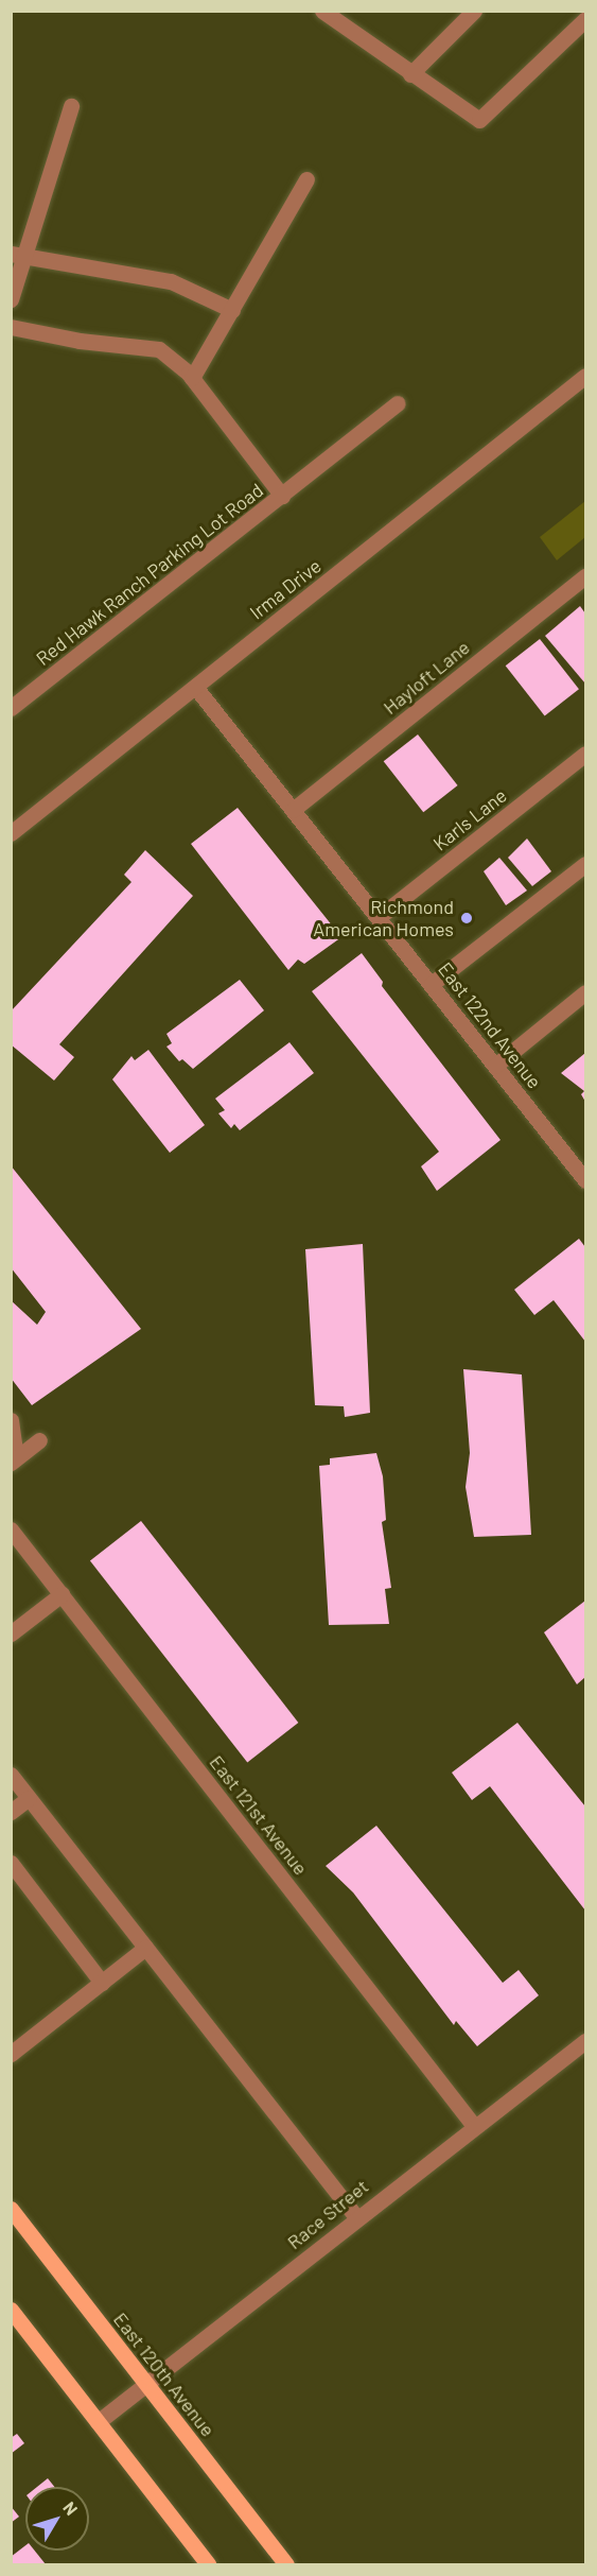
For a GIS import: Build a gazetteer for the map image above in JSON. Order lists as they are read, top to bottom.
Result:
{
  "streets": {
    "main road": ["East 120th Avenue"],
    "street": [
      "Red Hawk Ranch Parking Lot Road",
      "Irma Drive",
      "Hayloft Lane",
      "Karls Lane",
      "East 122nd Avenue",
      "East 121st Avenue",
      "Race Street"
    ]
  },
  "crossings": [
    ["Irma Drive", "East 122nd Avenue"],
    ["Hayloft Lane", "East 122nd Avenue"],
    ["Karls Lane", "East 122nd Avenue"],
    ["East 121st Avenue", "Race Street"],
    ["Race Street", "East 120th Avenue"]
  ],
  "places": ["Richmond American Homes"],
  "north": "top right"
}
